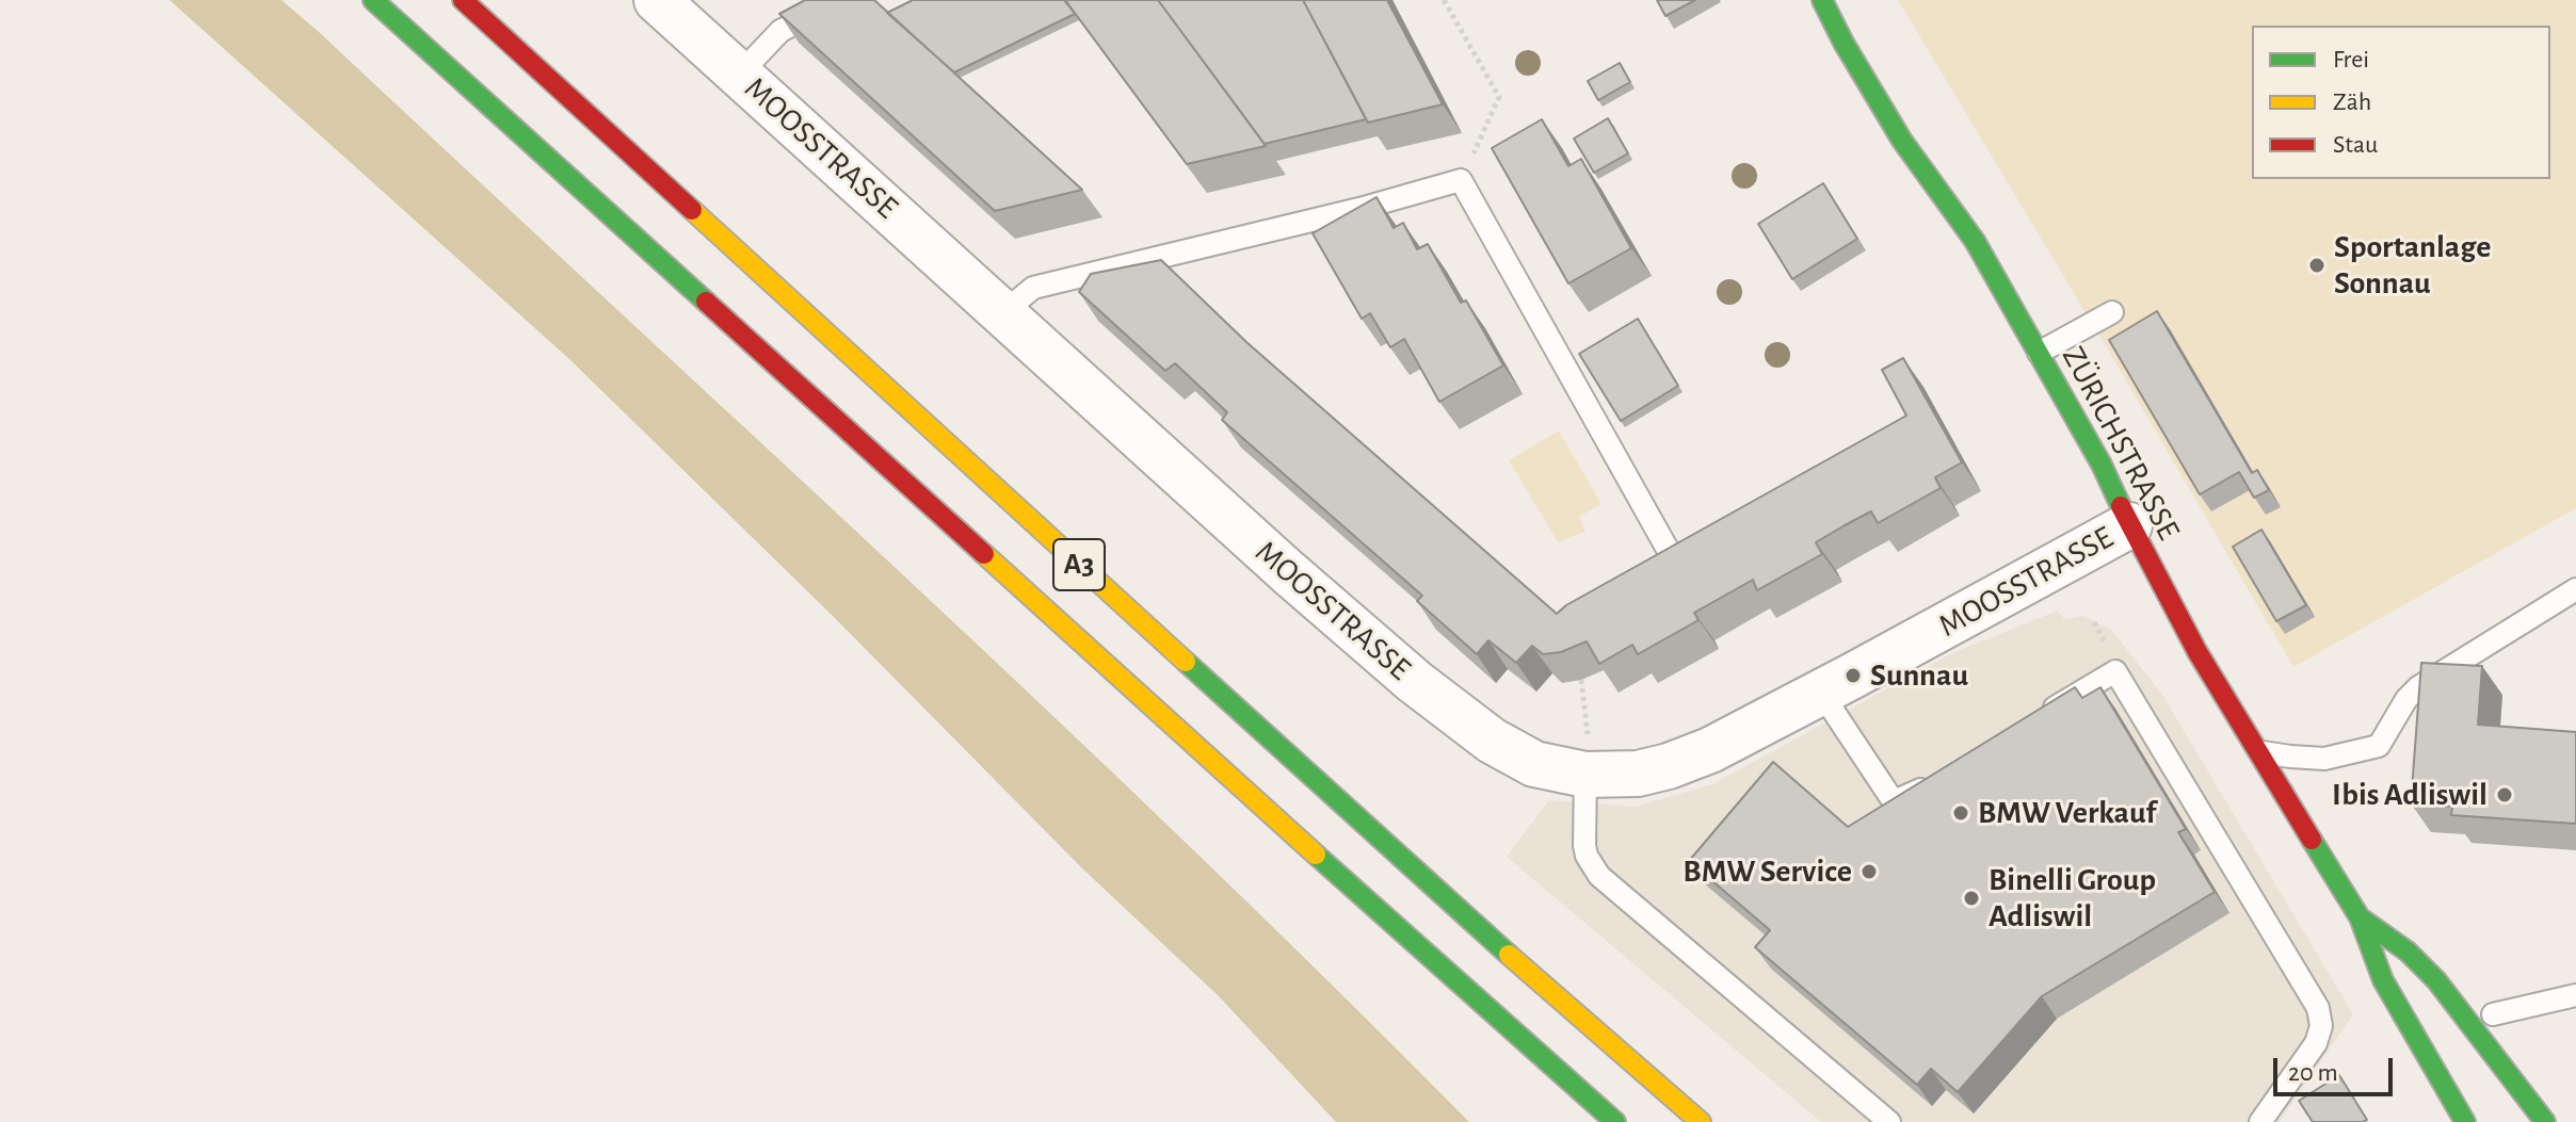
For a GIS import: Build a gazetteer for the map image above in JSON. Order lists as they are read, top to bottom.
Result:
{
  "streets": {
    "main road": ["ZÜRICHSTRASSE", "A3"],
    "street": ["MOOSSTRASSE"]
  },
  "crossings": [
    ["MOOSSTRASSE", "ZÜRICHSTRASSE"]
  ],
  "places": [
    "Sportanlage Sonnau",
    "Sunnau",
    "Ibis Adliswil",
    "BMW Verkauf",
    "BMW Service",
    "Binelli Group Adliswil"
  ],
  "legend": ["Frei", "Zäh", "Stau"],
  "scale_bar": "20 m"
}
